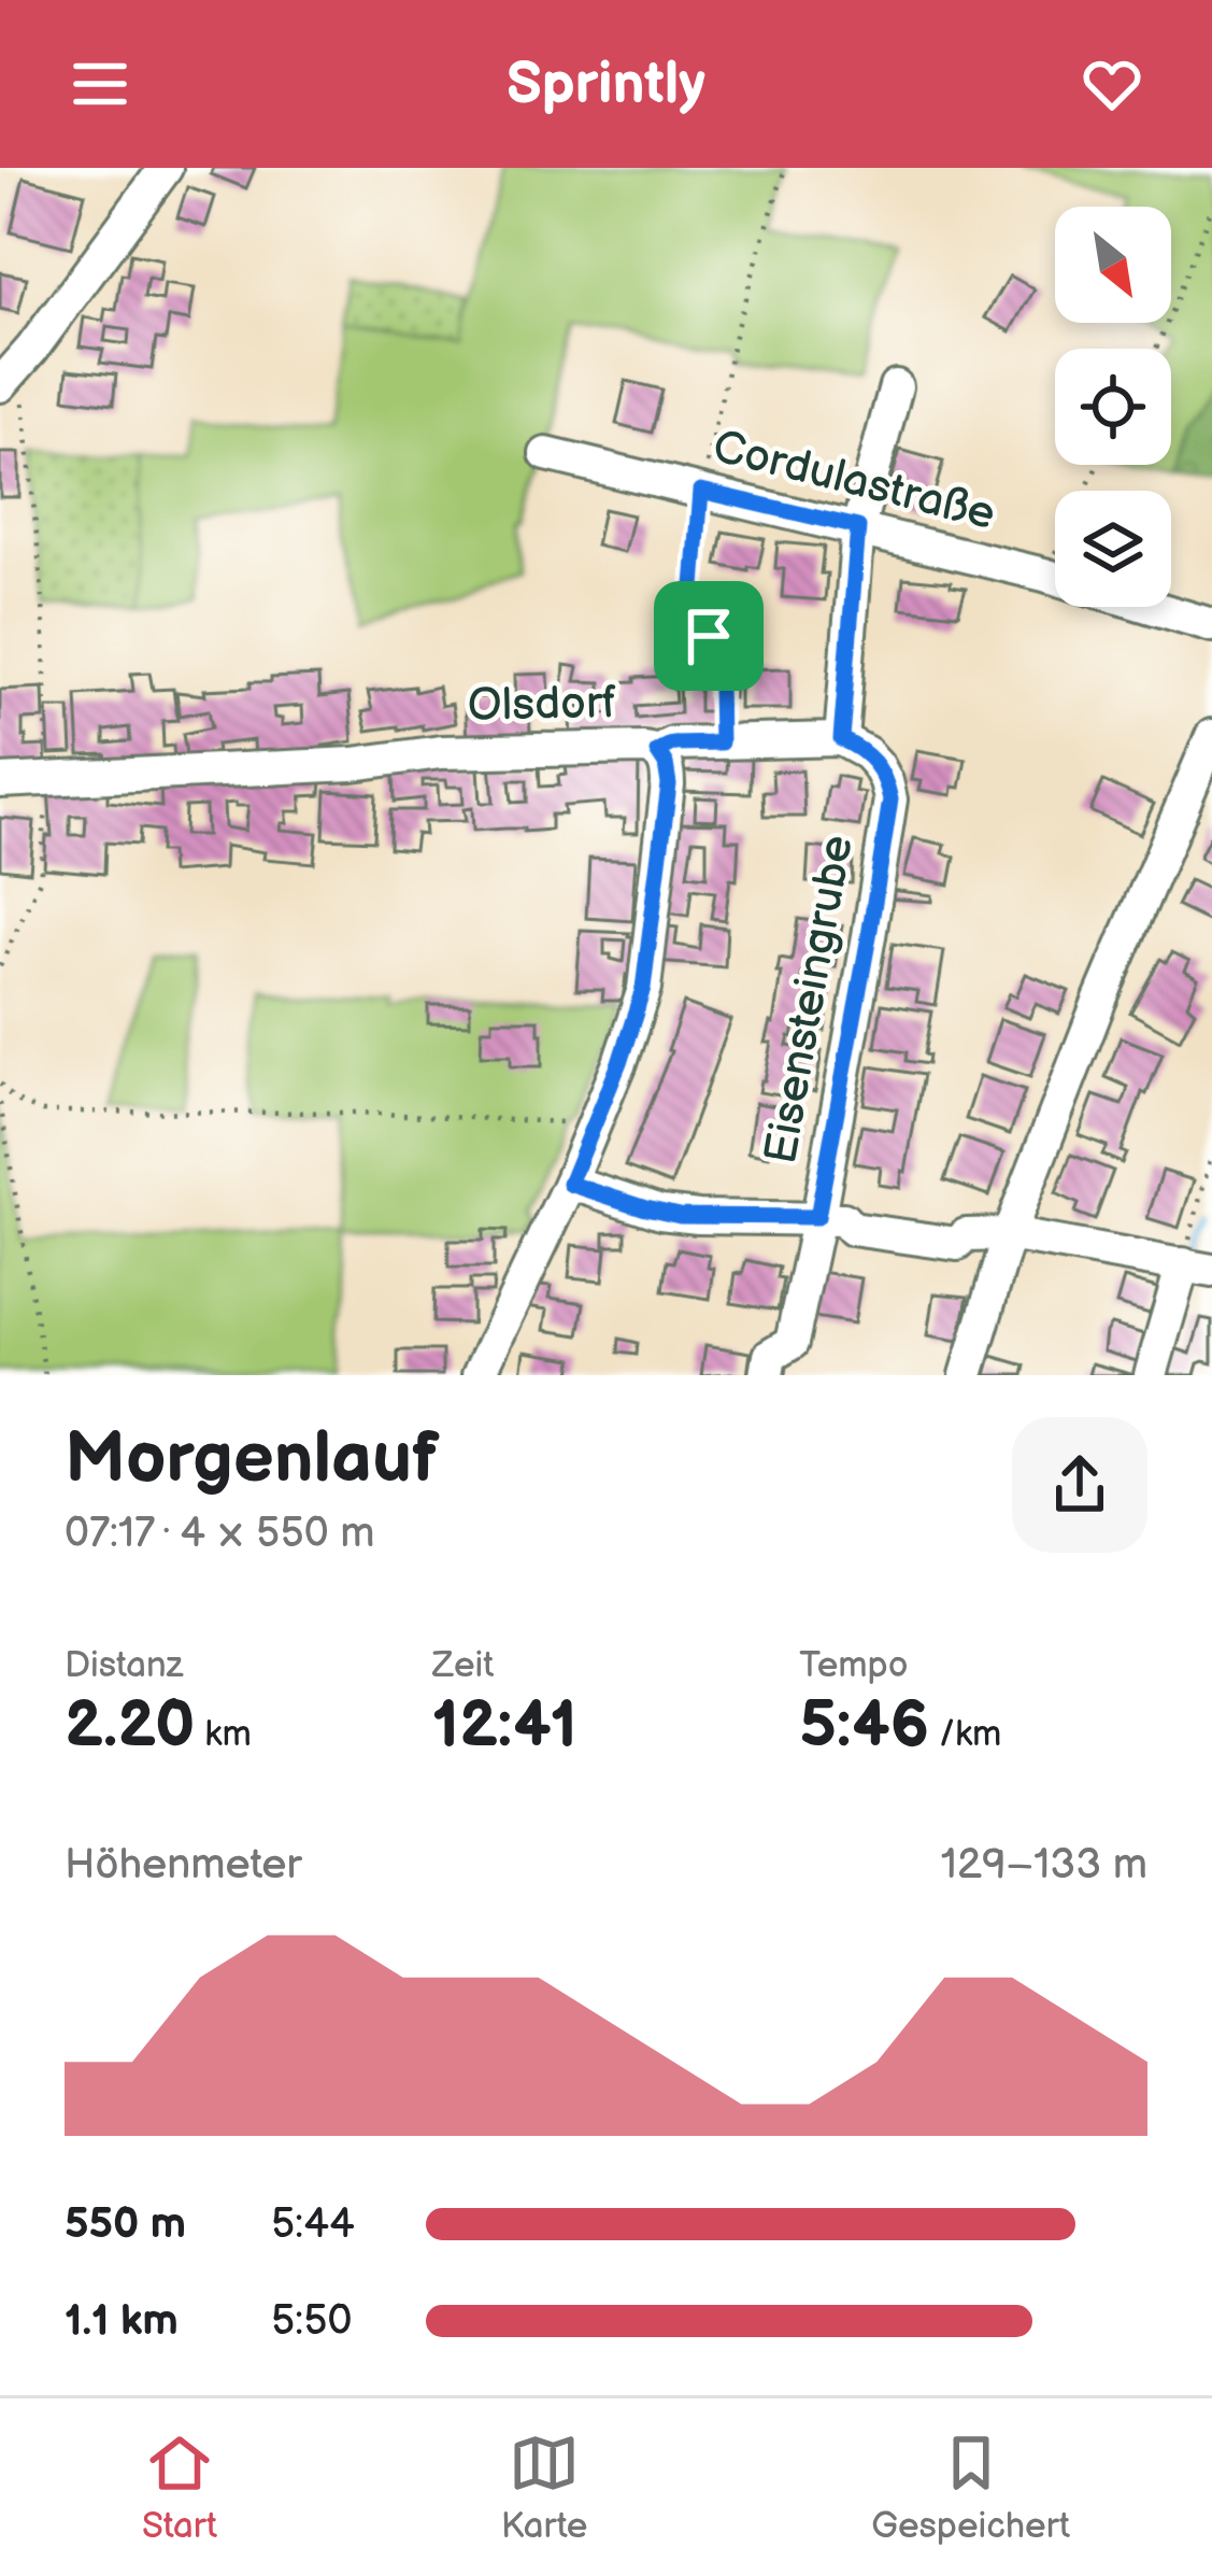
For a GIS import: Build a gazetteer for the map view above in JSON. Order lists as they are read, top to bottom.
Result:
{
  "streets": {
    "street": ["Cordulastraße", "Olsdorf", "Eisensteingrube"]
  },
  "north": "bottom right",
  "page": {
    "header": "Sprintly",
    "heading": ["Morgenlauf", "07:17 · 4 × 550 m"],
    "stats": [
      ["Distanz", "2.20 km"],
      ["Zeit", "12:41"],
      ["Tempo", "5:46 /km"]
    ],
    "chart": ["Höhenmeter", "129–133 m"],
    "list": [
      {
        "name": "550 m",
        "note": "5:44"
      },
      {
        "name": "1.1 km",
        "note": "5:50"
      }
    ],
    "tabs": ["Start", "Karte", "Gespeichert"]
  }
}
